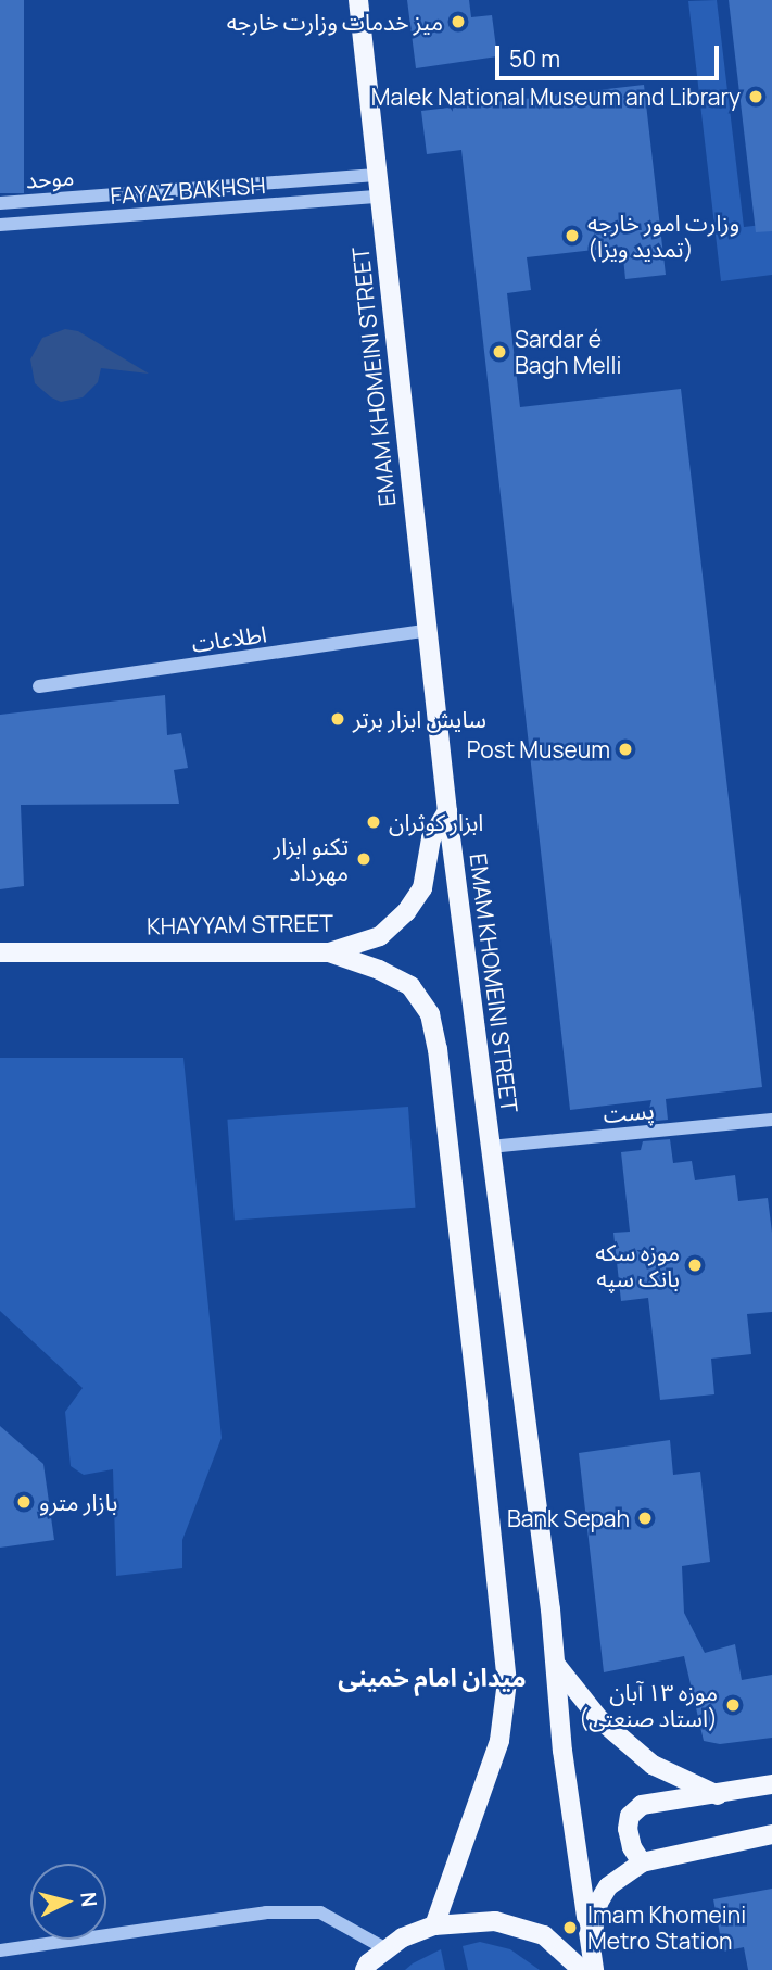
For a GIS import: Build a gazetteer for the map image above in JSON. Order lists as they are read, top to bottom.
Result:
{
  "streets": {
    "main road": ["EMAM KHOMEINI STREET", "KHAYYAM STREET"],
    "street": [
      "موحد",
      "FAYAZ BAKHSH",
      "اطلاعات",
      "پست"
    ]
  },
  "crossings": [
    ["موحد", "EMAM KHOMEINI STREET"],
    ["FAYAZ BAKHSH", "EMAM KHOMEINI STREET"],
    ["EMAM KHOMEINI STREET", "اطلاعات"],
    ["EMAM KHOMEINI STREET", "KHAYYAM STREET"],
    ["EMAM KHOMEINI STREET", "پست"]
  ],
  "districts": ["میدان امام خمینی"],
  "places": [
    "میز خدمات وزارت خارجه",
    "Malek National Museum and Library",
    "وزارت امور خارجه (تمدید ویزا)",
    "Sardar é Bagh Melli",
    "سایش ابزار برتر",
    "Post Museum",
    "ابزار کوثران",
    "تکنو ابزار مهرداد",
    "موزه سکه بانک سپه",
    "بازار مترو",
    "Bank Sepah",
    "موزه ۱۳ آبان (استاد صنعتی)",
    "Imam Khomeini Metro Station"
  ],
  "scale_bar": "50 m",
  "north": "right"
}
